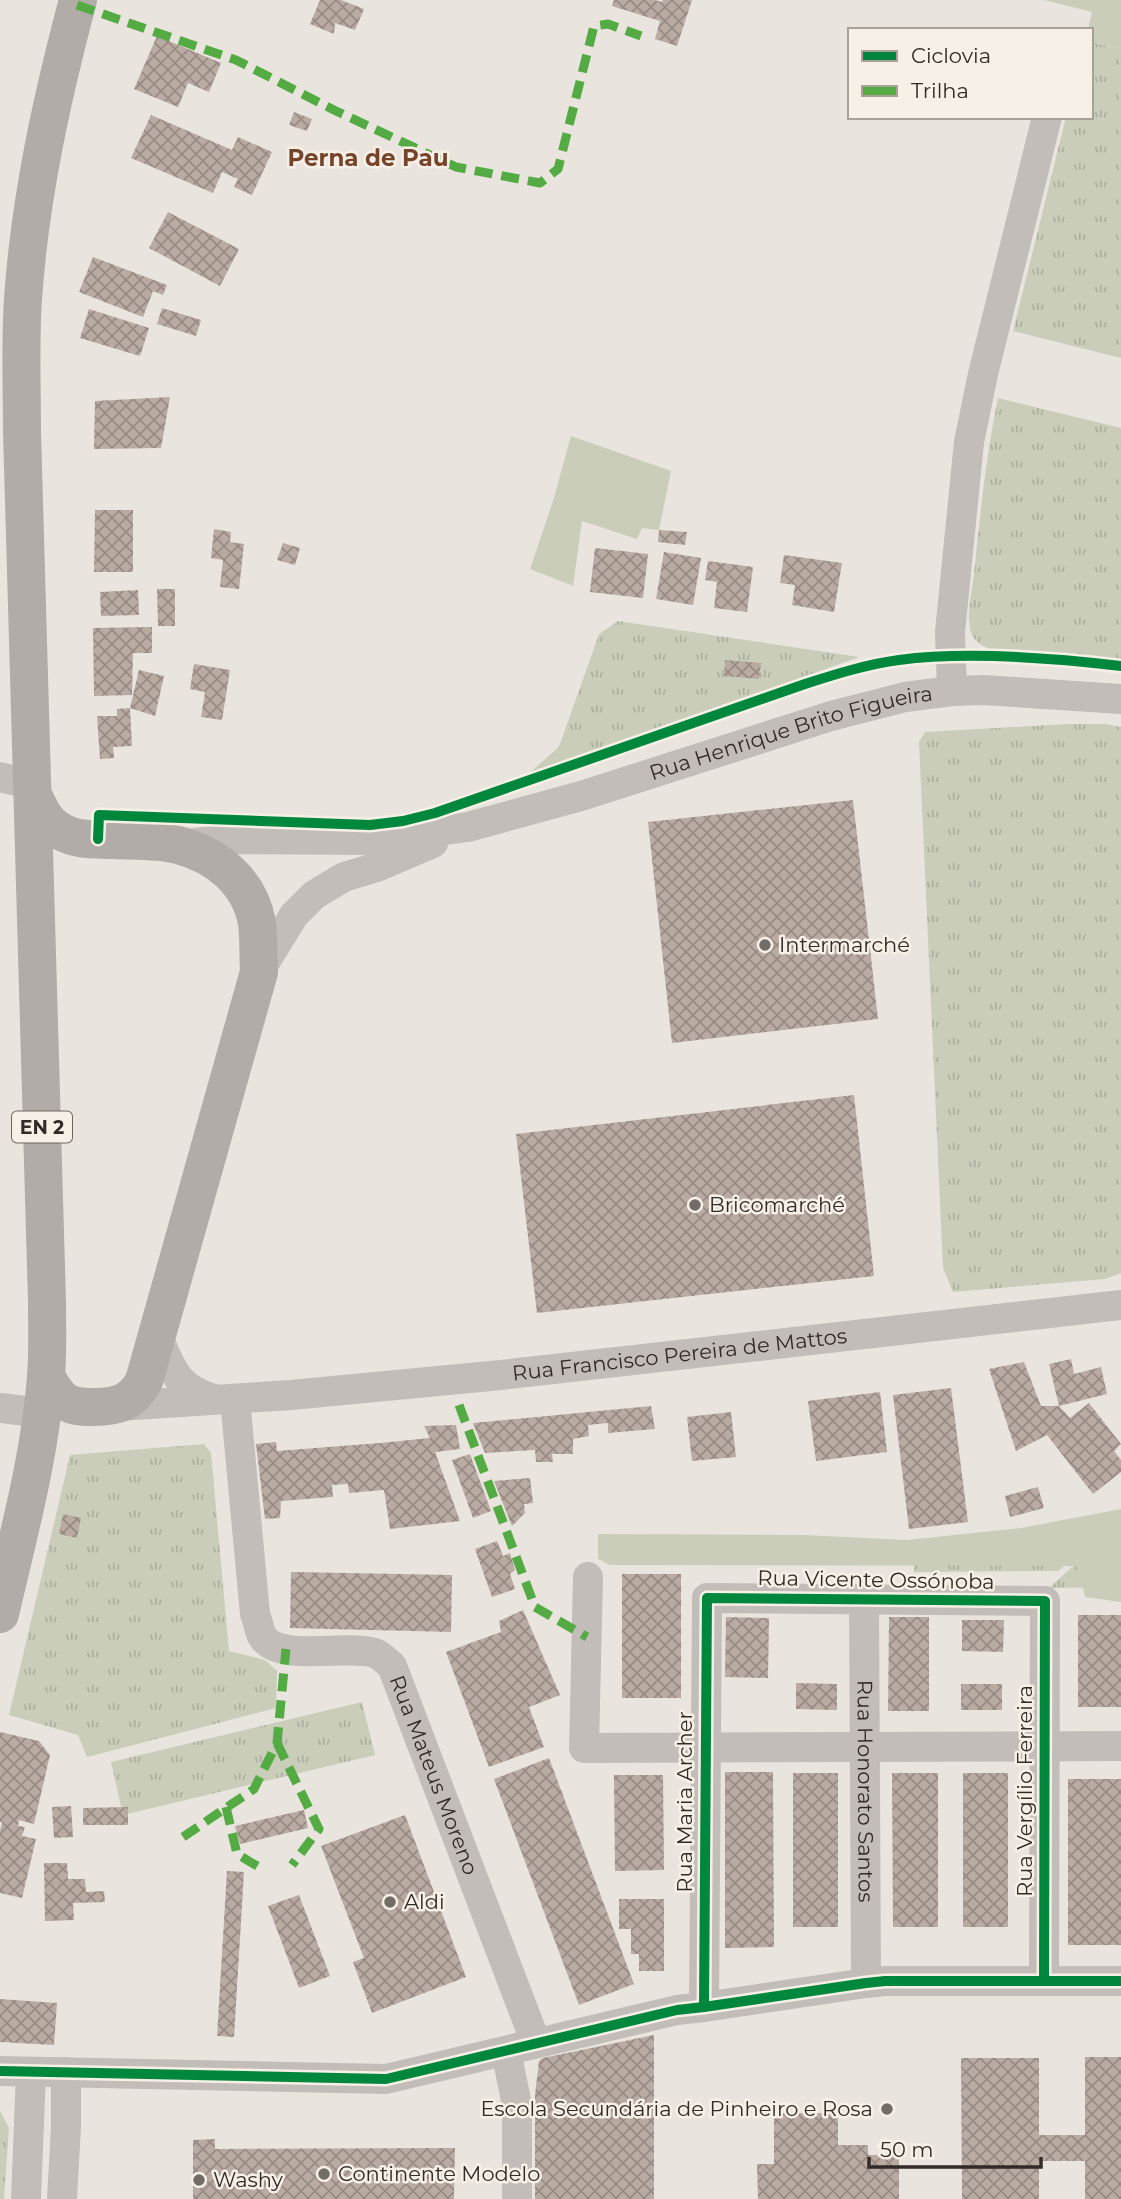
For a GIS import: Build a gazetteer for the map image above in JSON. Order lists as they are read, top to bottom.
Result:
{
  "streets": {
    "main road": ["EN 2"],
    "street": [
      "Rua Henrique Brito Figueira",
      "Rua Francisco Pereira de Mattos",
      "Rua Vicente Ossónoba",
      "Rua Mateus Moreno",
      "Rua Honorato Santos",
      "Rua Vergílio Ferreira",
      "Rua Maria Archer"
    ]
  },
  "crossings": [
    ["Rua Francisco Pereira de Mattos", "Rua Mateus Moreno"],
    ["Rua Vicente Ossónoba", "Rua Honorato Santos"],
    ["Rua Vicente Ossónoba", "Rua Vergílio Ferreira"],
    ["Rua Vicente Ossónoba", "Rua Maria Archer"]
  ],
  "districts": ["Perna de Pau"],
  "places": [
    "Intermarché",
    "Bricomarché",
    "Aldi",
    "Escola Secundária de Pinheiro e Rosa",
    "Continente Modelo",
    "Washy"
  ],
  "legend": ["Ciclovia", "Trilha"],
  "scale_bar": "50 m"
}
